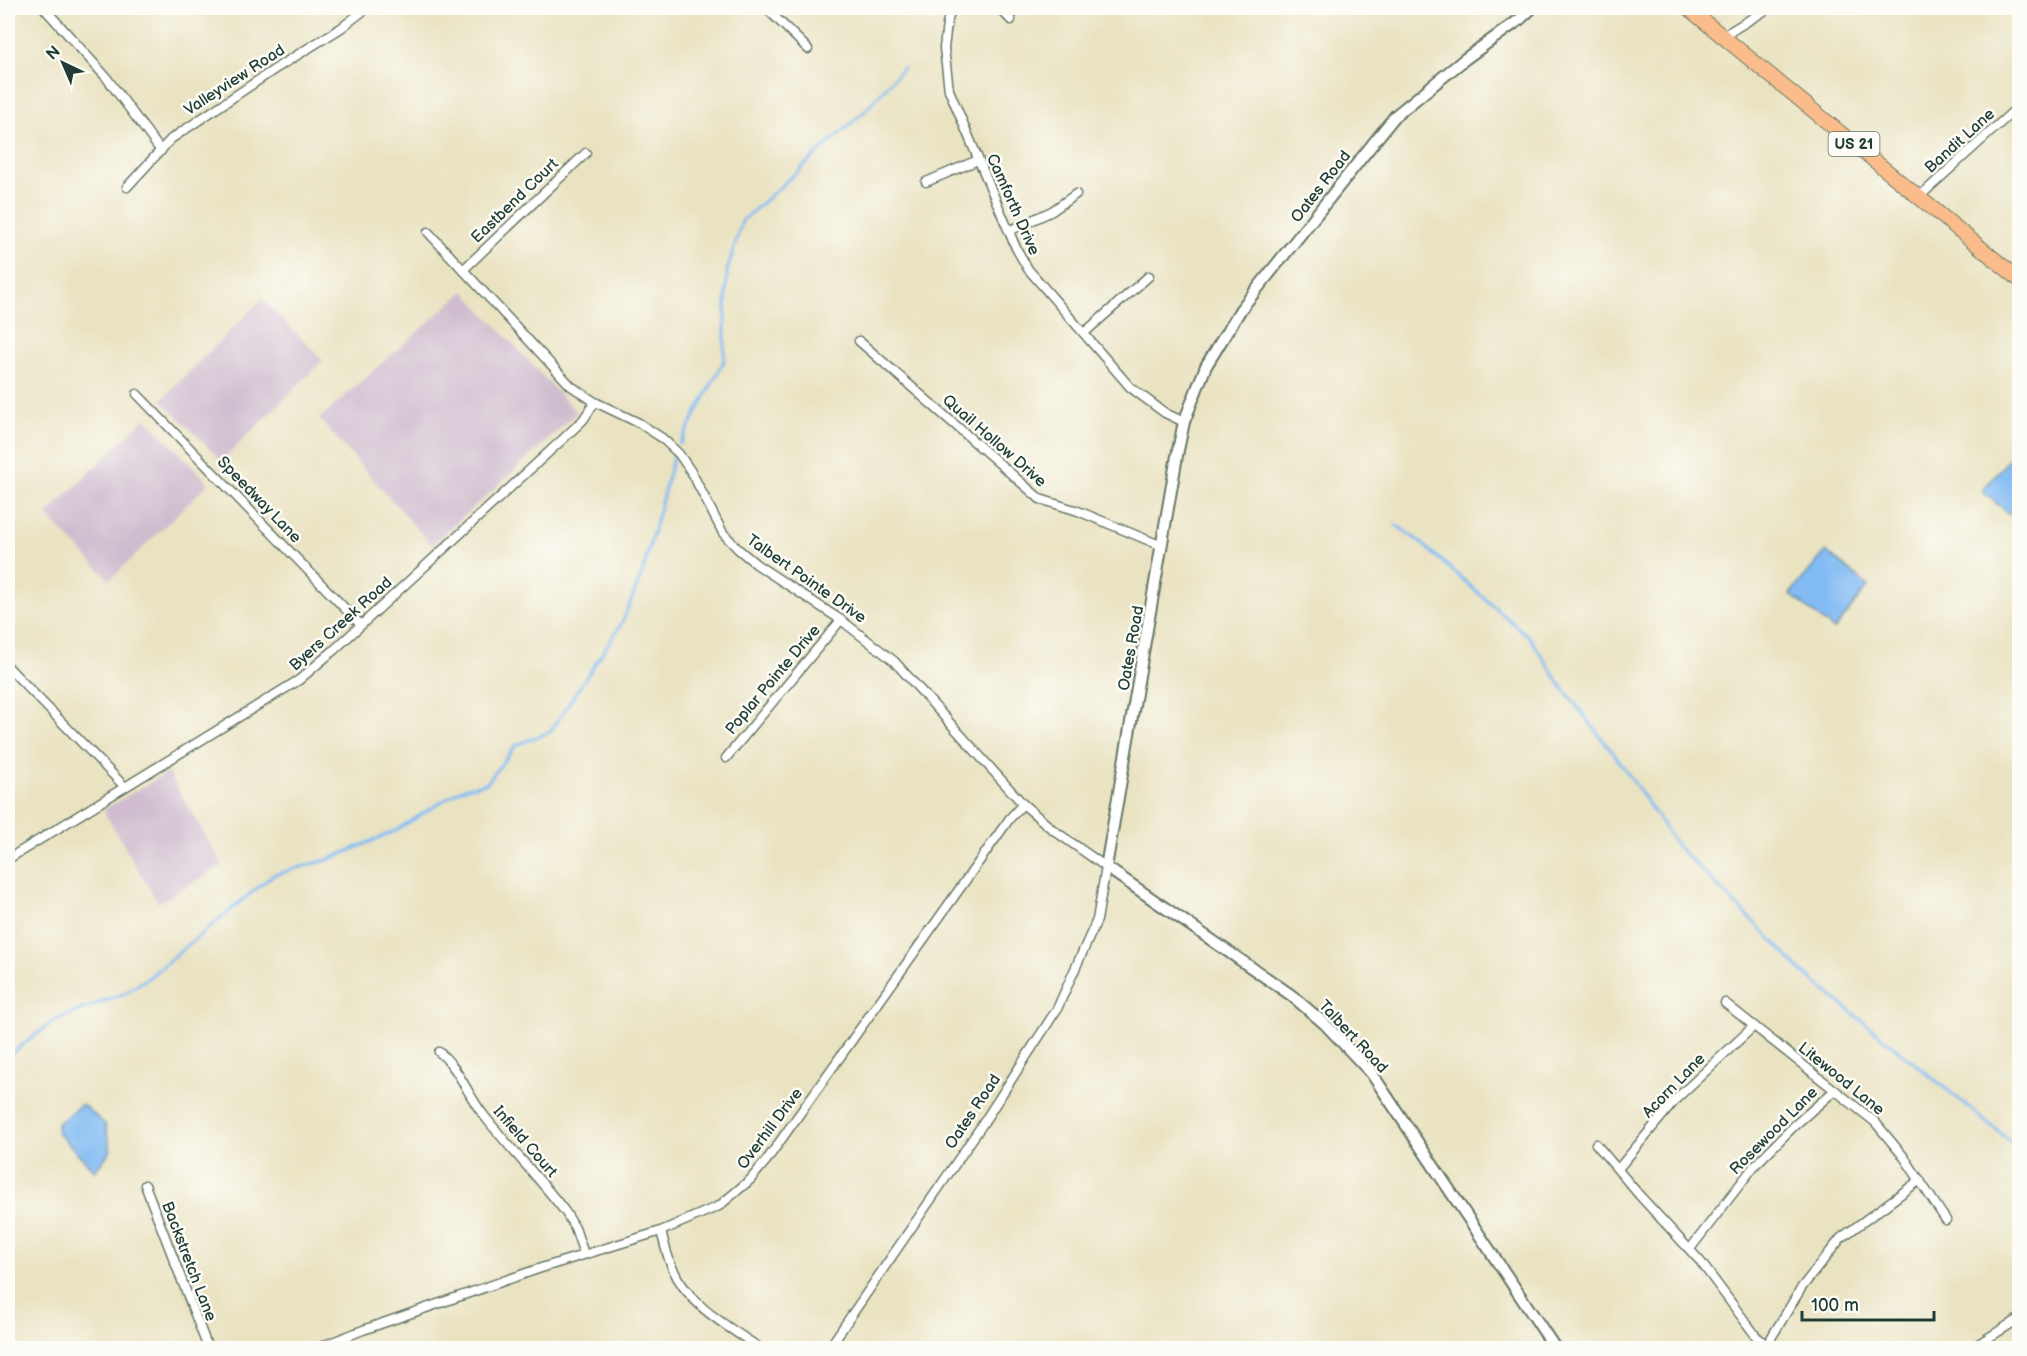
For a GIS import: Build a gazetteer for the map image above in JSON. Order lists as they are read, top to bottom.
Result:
{
  "streets": {
    "main road": ["US 21"],
    "street": [
      "Valleyview Road",
      "Bandit Lane",
      "Oates Road",
      "Eastbend Court",
      "Camforth Drive",
      "Quail Hollow Drive",
      "Speedway Lane",
      "Talbert Pointe Drive",
      "Byers Creek Road",
      "Poplar Pointe Drive",
      "Talbert Road",
      "Litewood Lane",
      "Acorn Lane",
      "Overhill Drive",
      "Rosewood Lane",
      "Infield Court",
      "Backstretch Lane"
    ]
  },
  "crossings": [
    ["Bandit Lane", "US 21"],
    ["Oates Road", "Camforth Drive"],
    ["Oates Road", "Quail Hollow Drive"],
    ["Oates Road", "Talbert Pointe Drive"],
    ["Oates Road", "Talbert Road"],
    ["Eastbend Court", "Talbert Pointe Drive"],
    ["Speedway Lane", "Byers Creek Road"],
    ["Talbert Pointe Drive", "Byers Creek Road"],
    ["Talbert Pointe Drive", "Poplar Pointe Drive"],
    ["Talbert Pointe Drive", "Talbert Road"],
    ["Talbert Pointe Drive", "Overhill Drive"],
    ["Litewood Lane", "Acorn Lane"],
    ["Litewood Lane", "Rosewood Lane"],
    ["Overhill Drive", "Infield Court"]
  ],
  "scale_bar": "100 m",
  "north": "top left"
}
